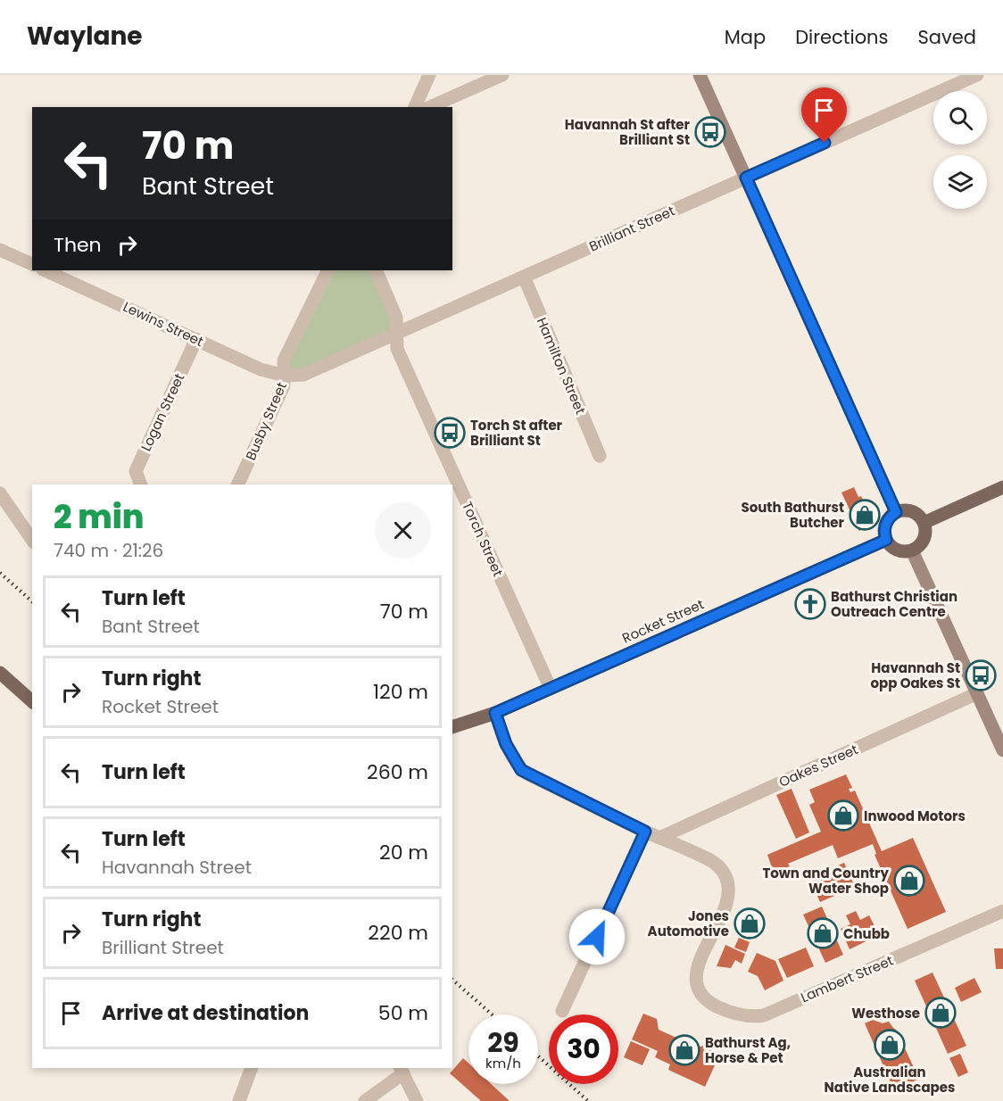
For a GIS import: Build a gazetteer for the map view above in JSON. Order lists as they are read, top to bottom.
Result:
{
  "streets": {
    "main road": ["Rocket Street"],
    "street": [
      "Brilliant Street",
      "Lewins Street",
      "Hamilton Street",
      "Logan Street",
      "Busby Street",
      "Torch Street",
      "Oakes Street",
      "Lambert Street"
    ]
  },
  "crossings": [
    ["Brilliant Street", "Lewins Street"],
    ["Brilliant Street", "Hamilton Street"],
    ["Brilliant Street", "Busby Street"],
    ["Brilliant Street", "Torch Street"],
    ["Lewins Street", "Logan Street"],
    ["Lewins Street", "Busby Street"],
    ["Torch Street", "Rocket Street"],
    ["Oakes Street", "Lambert Street"]
  ],
  "places": {
    "bus stop": ["Havannah St after Brilliant St", "Torch St after Brilliant St", "Havannah St opp Oakes St"],
    "shop": [
      "South Bathurst Butcher",
      "Inwood Motors",
      "Town and Country Water Shop",
      "Jones Automotive",
      "Chubb",
      "Westhose",
      "Australian Native Landscapes",
      "Bathurst Ag, Horse & Pet"
    ],
    "church": ["Bathurst Christian Outreach Centre"]
  },
  "page": {
    "header": "Waylane",
    "nav": ["Map", "Directions", "Saved"],
    "turn": ["70 m", "Bant Street"],
    "then": "Then",
    "heading": ["2 min", "740 m · 21:26"],
    "list": [
      {
        "name": "Turn left",
        "note": "Bant Street",
        "value": "70 m"
      },
      {
        "name": "Turn right",
        "note": "Rocket Street",
        "value": "120 m"
      },
      {
        "name": "Turn left",
        "value": "260 m"
      },
      {
        "name": "Turn left",
        "note": "Havannah Street",
        "value": "20 m"
      },
      {
        "name": "Turn right",
        "note": "Brilliant Street",
        "value": "220 m"
      },
      {
        "name": "Arrive at destination",
        "value": "50 m"
      }
    ],
    "speed": "29 km/h",
    "limit": "30"
  }
}
